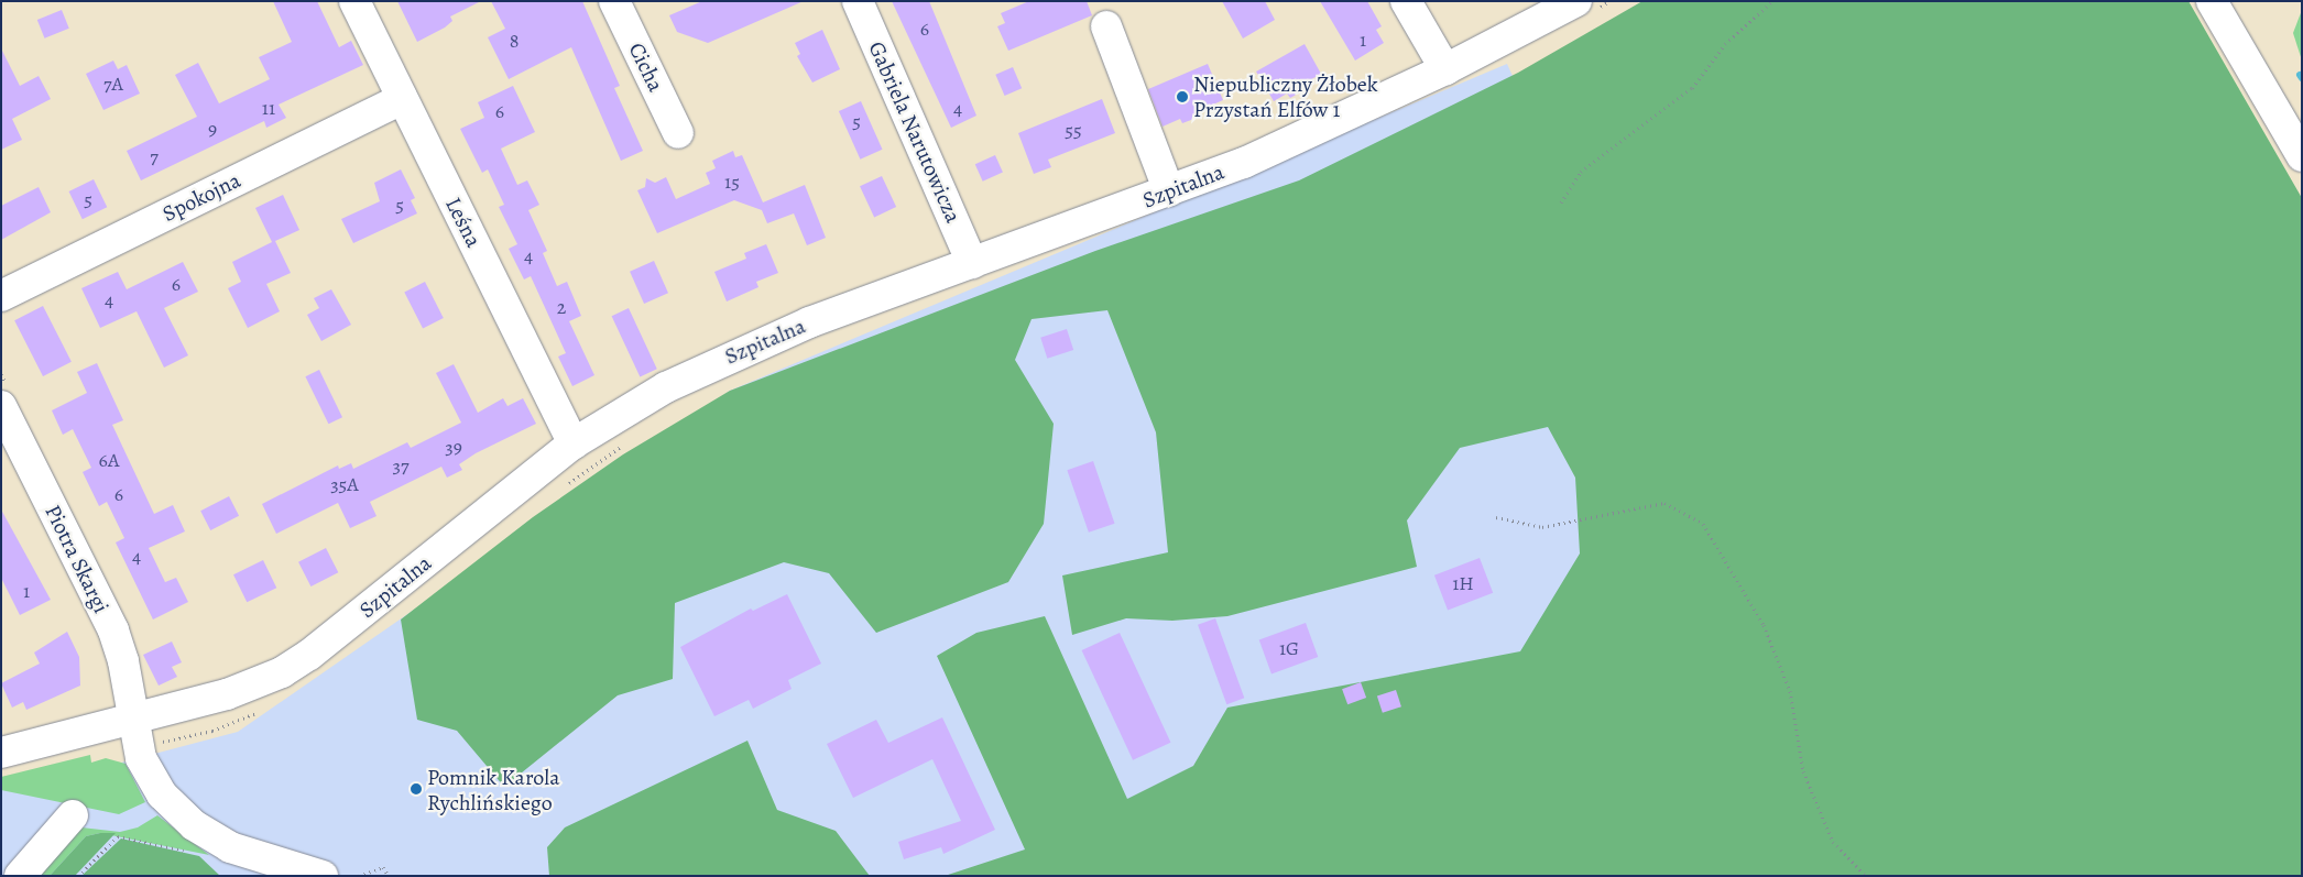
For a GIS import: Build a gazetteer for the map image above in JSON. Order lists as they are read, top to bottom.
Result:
{
  "streets": {
    "street": [
      "Cicha",
      "Gabriela Narutowicza",
      "Szpitalna",
      "Spokojna",
      "Leśna",
      "Piotra Skargi"
    ]
  },
  "crossings": [
    ["Gabriela Narutowicza", "Szpitalna"],
    ["Szpitalna", "Leśna"],
    ["Szpitalna", "Piotra Skargi"],
    ["Spokojna", "Leśna"]
  ],
  "places": ["Niepubliczny Żłobek Przystań Elfów 1", "Pomnik Karola Rychlińskiego"],
  "house_numbers": [
    "6",
    "1",
    "8",
    "7A",
    "11",
    "4",
    "6",
    "5",
    "9",
    "55",
    "7",
    "15",
    "5",
    "5",
    "4",
    "6",
    "4",
    "2",
    "39",
    "6A",
    "37",
    "35A",
    "6",
    "4",
    "1H",
    "1",
    "1G"
  ]
}
